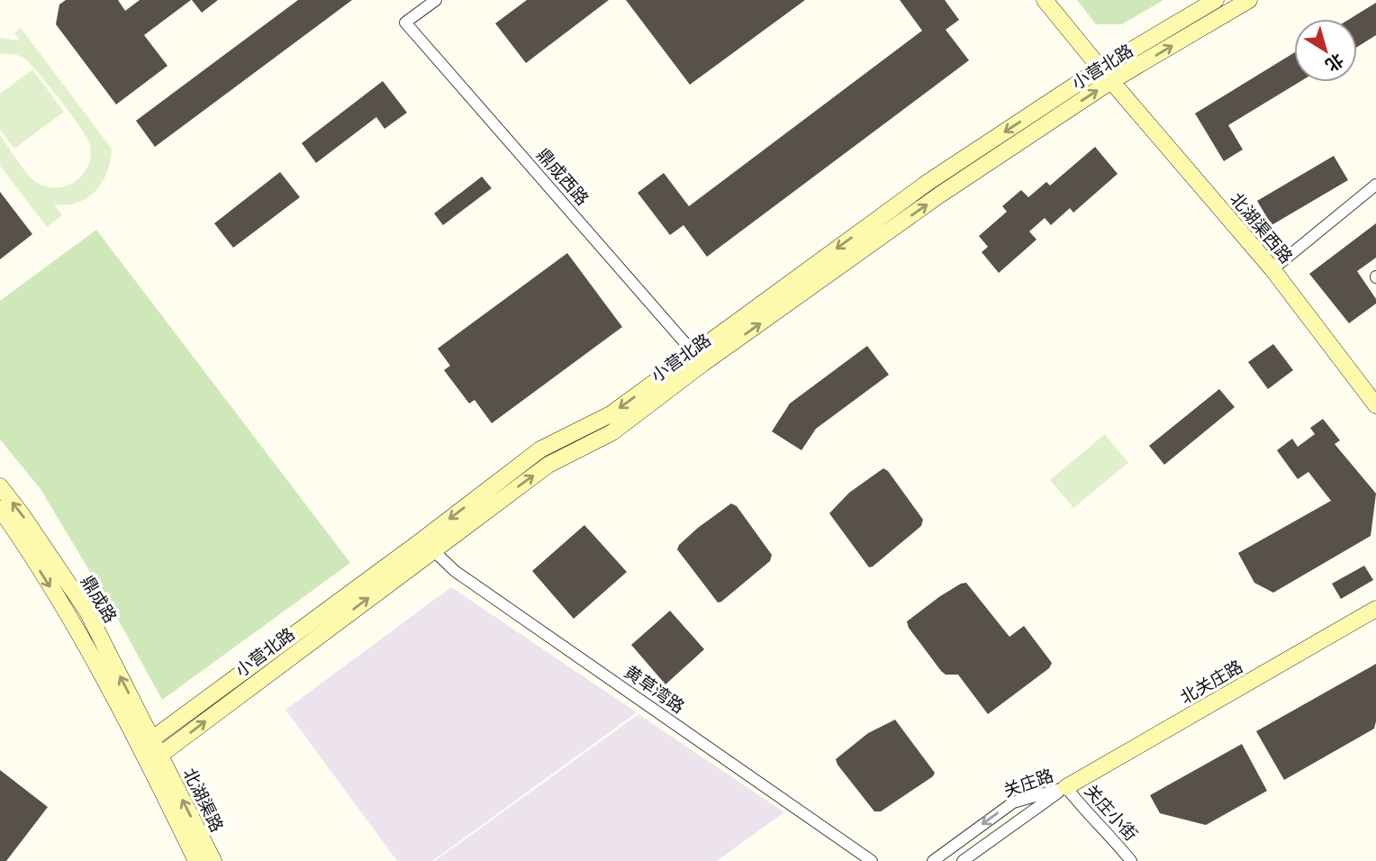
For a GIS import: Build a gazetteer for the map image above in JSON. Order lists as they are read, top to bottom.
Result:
{
  "streets": {
    "street": [
      "小营北路",
      "鼎成西路",
      "北湖渠西路",
      "鼎成路",
      "北关庄路",
      "黄草湾路",
      "关庄路",
      "北湖渠路",
      "关庄小街"
    ]
  },
  "crossings": [
    ["小营北路", "鼎成西路"],
    ["小营北路", "北湖渠西路"],
    ["小营北路", "鼎成路"],
    ["小营北路", "黄草湾路"],
    ["小营北路", "北湖渠路"],
    ["北关庄路", "关庄路"],
    ["北关庄路", "关庄小街"],
    ["关庄路", "关庄小街"]
  ],
  "north": "bottom right"
}
